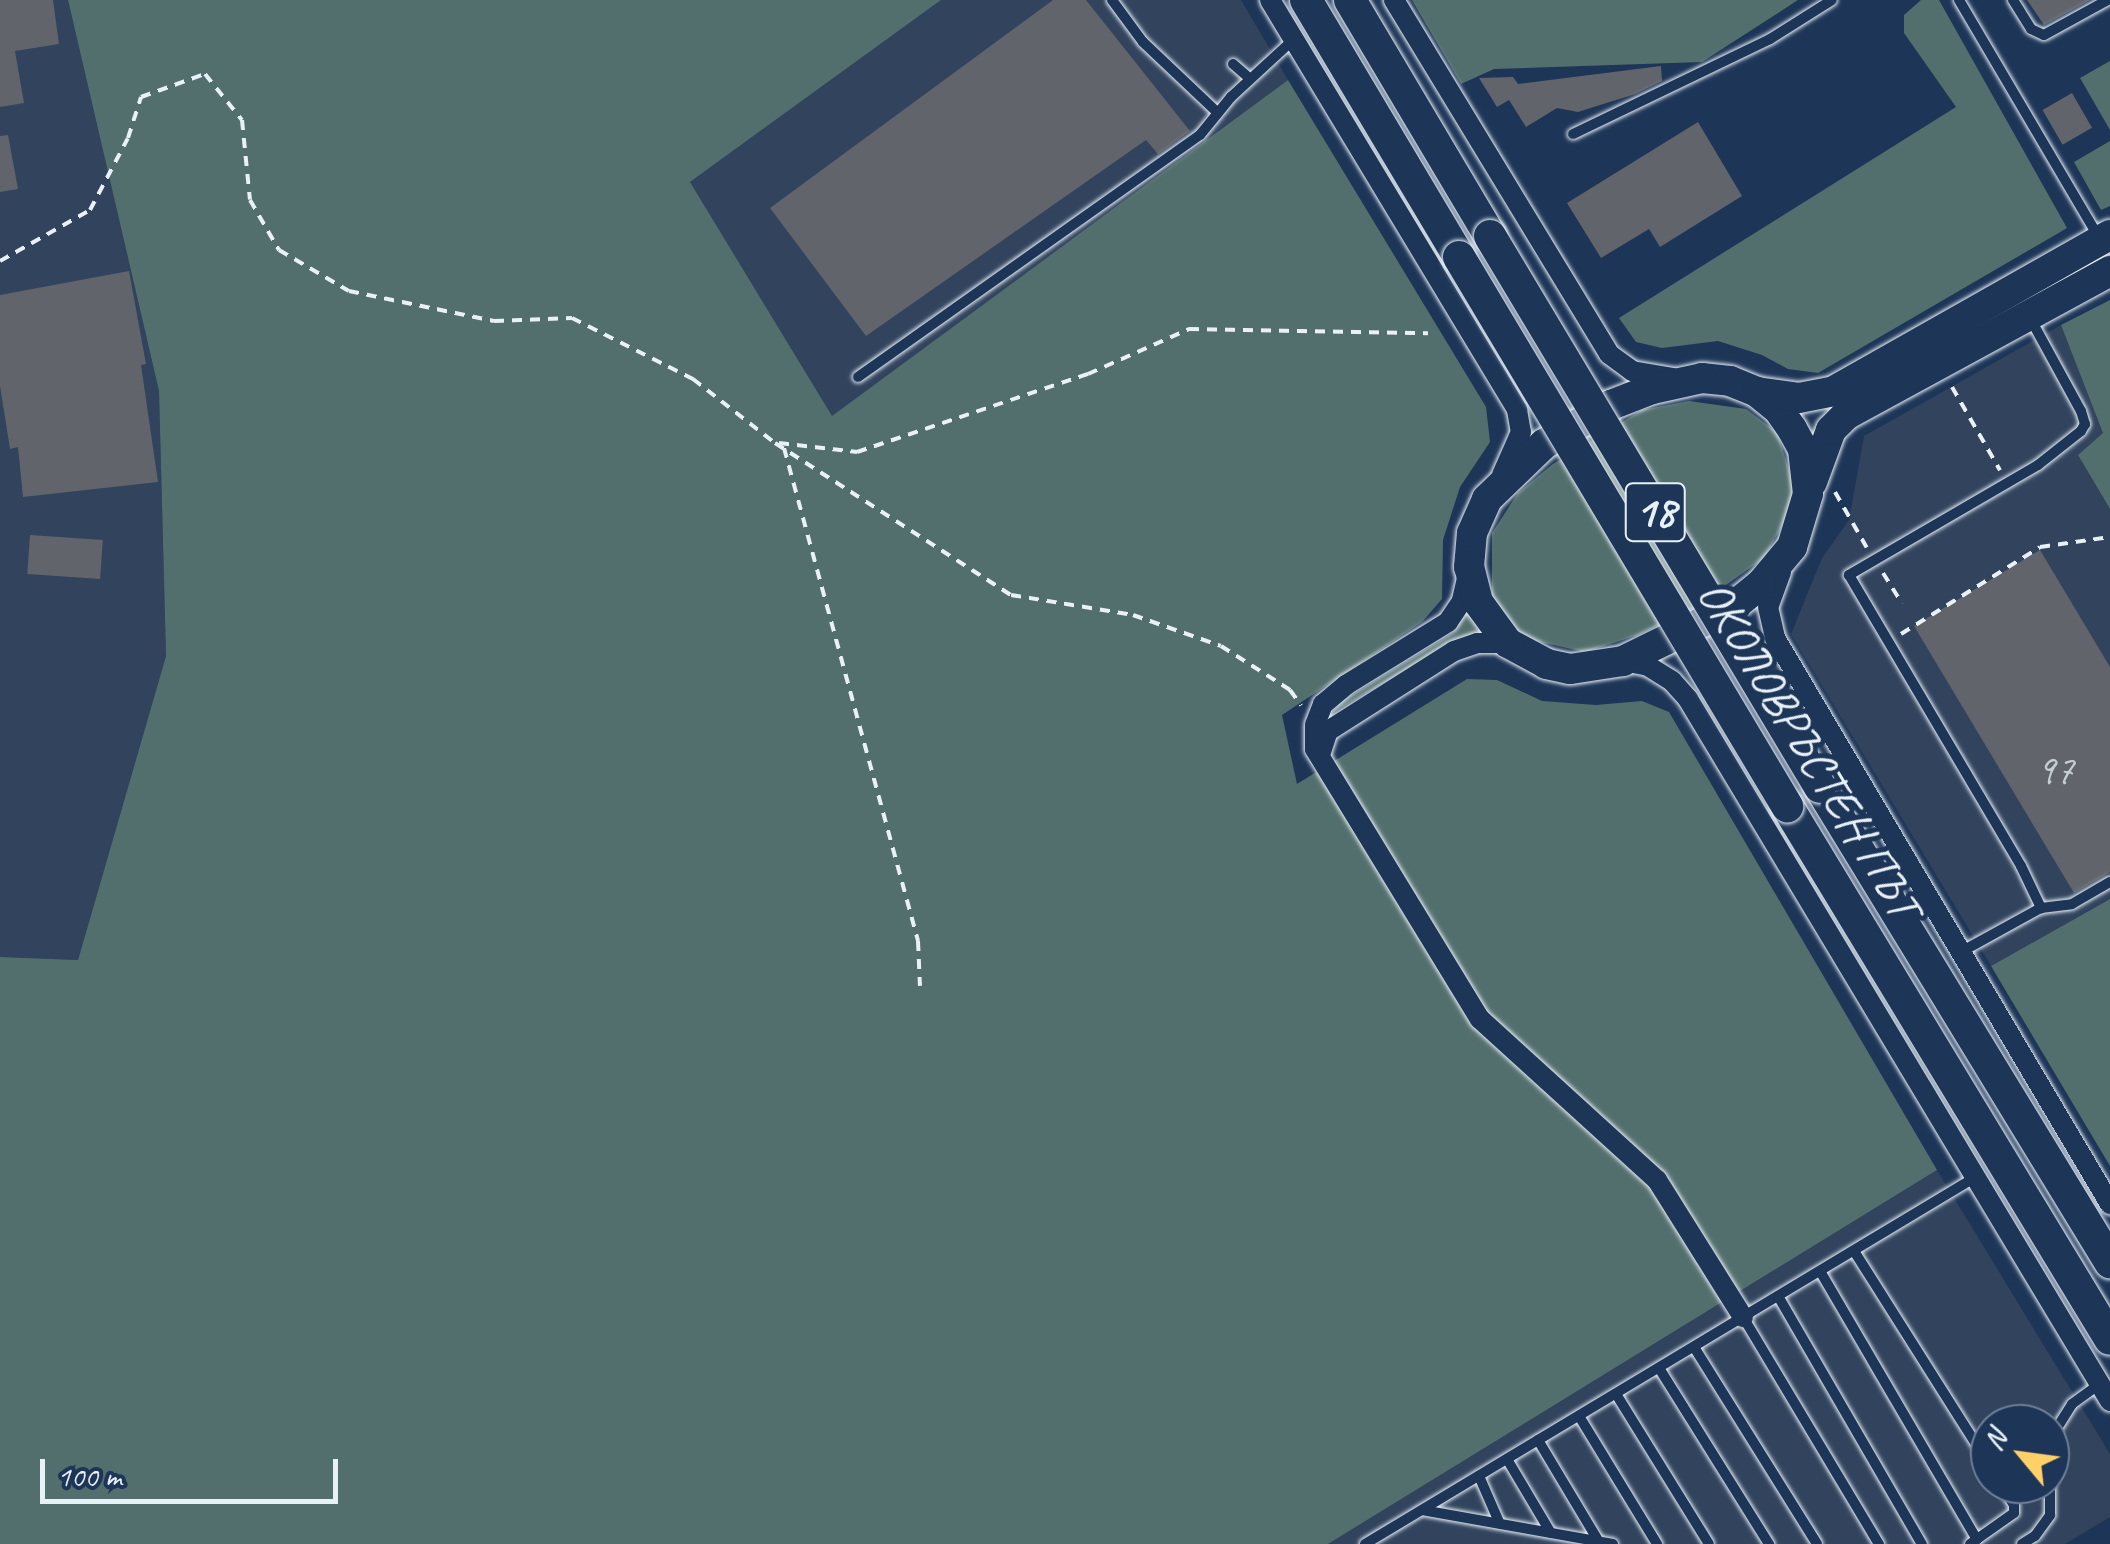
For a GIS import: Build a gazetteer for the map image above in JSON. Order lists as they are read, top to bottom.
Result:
{
  "streets": {
    "highway": ["18", "ОКОЛОВРЪСТЕН ПЪТ"]
  },
  "house_numbers": ["97"],
  "scale_bar": "100 m",
  "north": "top left"
}
